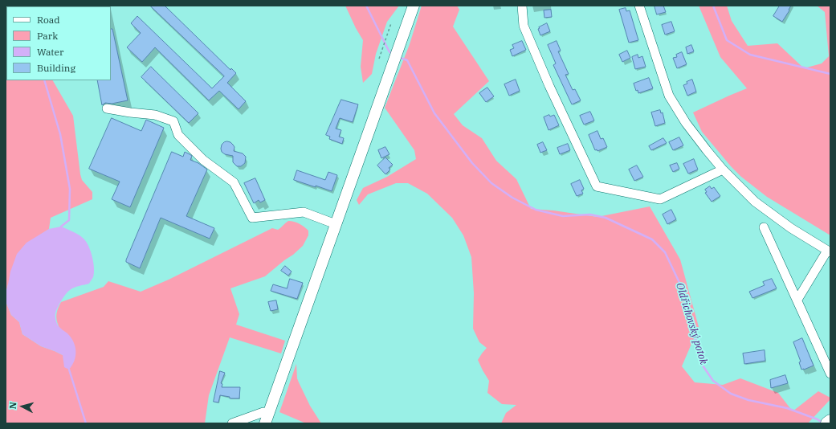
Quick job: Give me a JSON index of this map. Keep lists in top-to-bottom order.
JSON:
{
  "water": ["Oldřichovský potok"],
  "legend": [
    "Road",
    "Park",
    "Water",
    "Building"
  ],
  "north": "left"
}
